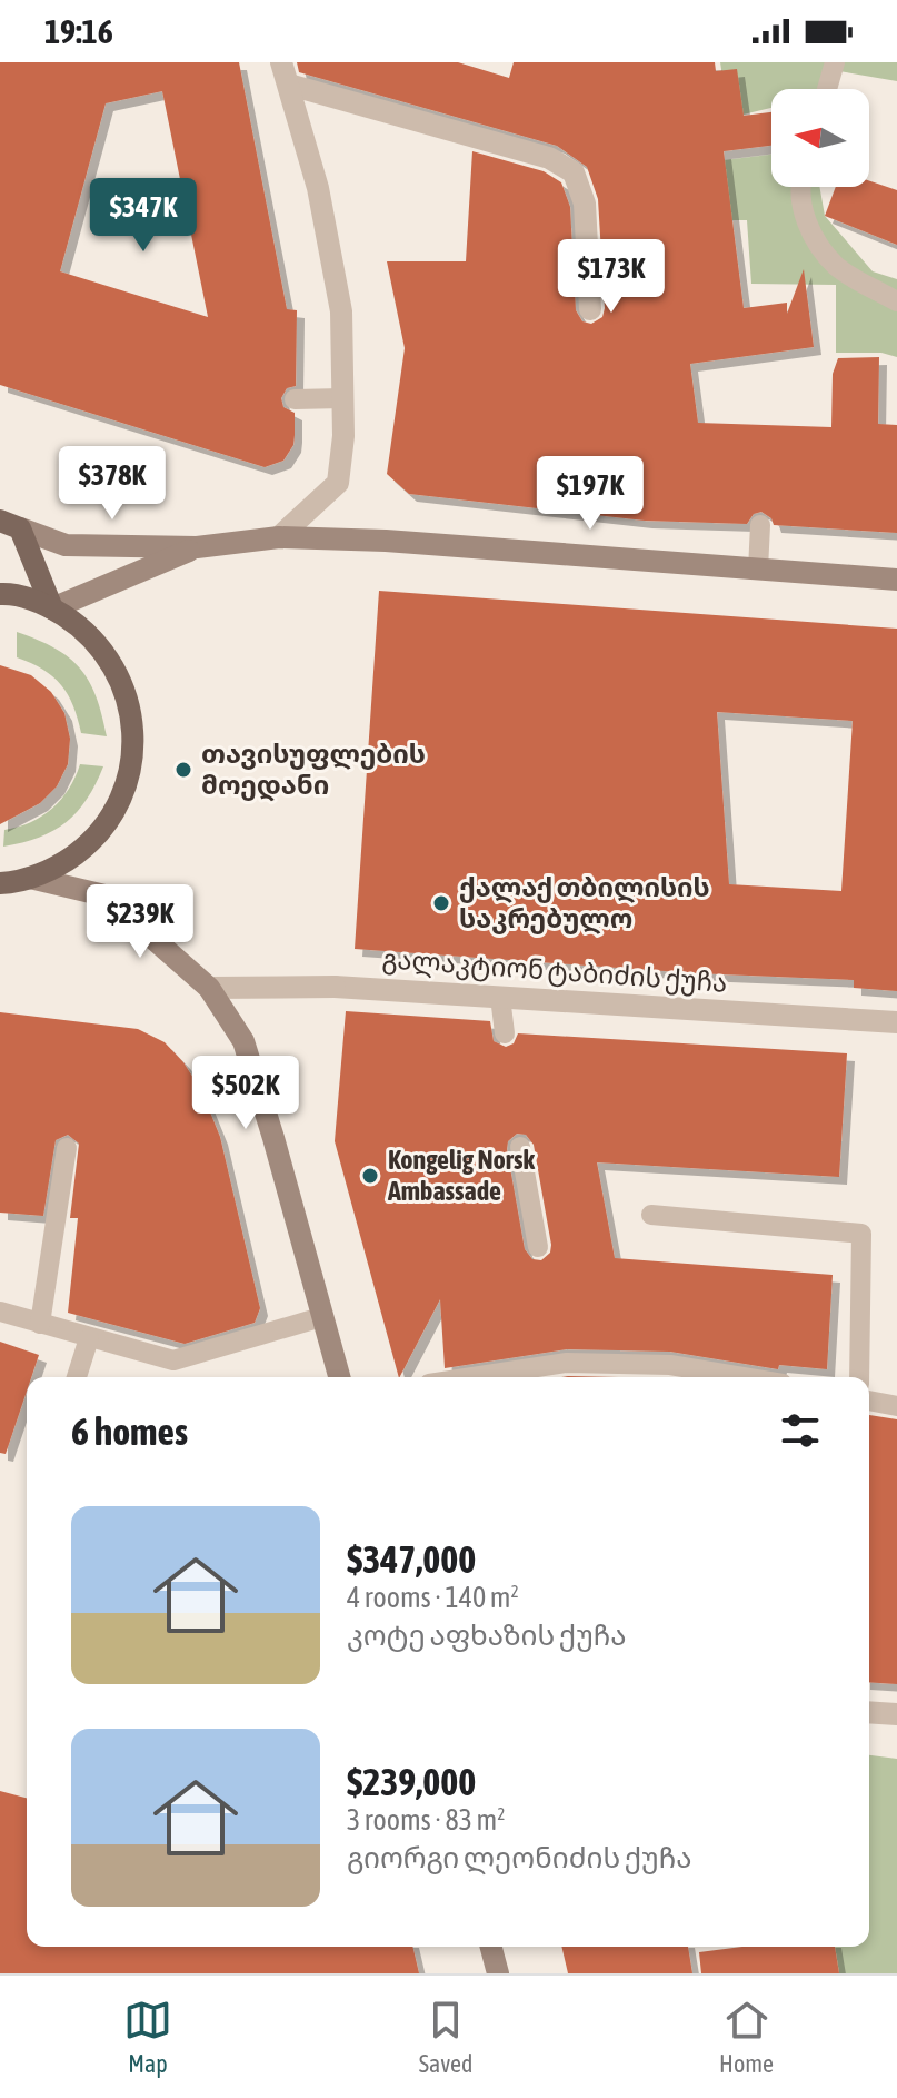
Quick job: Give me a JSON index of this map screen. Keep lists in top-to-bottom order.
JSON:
{
  "streets": {
    "street": ["გალაკტიონ ტაბიძის ქუჩა"]
  },
  "places": ["თავისუფლების მოედანი", "ქალაქ თბილისის საკრებულო", "Kongelig Norsk Ambassade"],
  "north": "left",
  "page": {
    "status": "19:16",
    "price": [
      "$347K",
      "$173K",
      "$378K",
      "$197K",
      "$239K",
      "$502K"
    ],
    "heading": "6 homes",
    "list": [
      {
        "name": "$347,000",
        "note": "4 rooms · 140 m² · კოტე აფხაზის ქუჩა"
      },
      {
        "name": "$239,000",
        "note": "3 rooms · 83 m² · გიორგი ლეონიძის ქუჩა"
      }
    ],
    "tabs": ["Map", "Saved", "Home"]
  }
}
